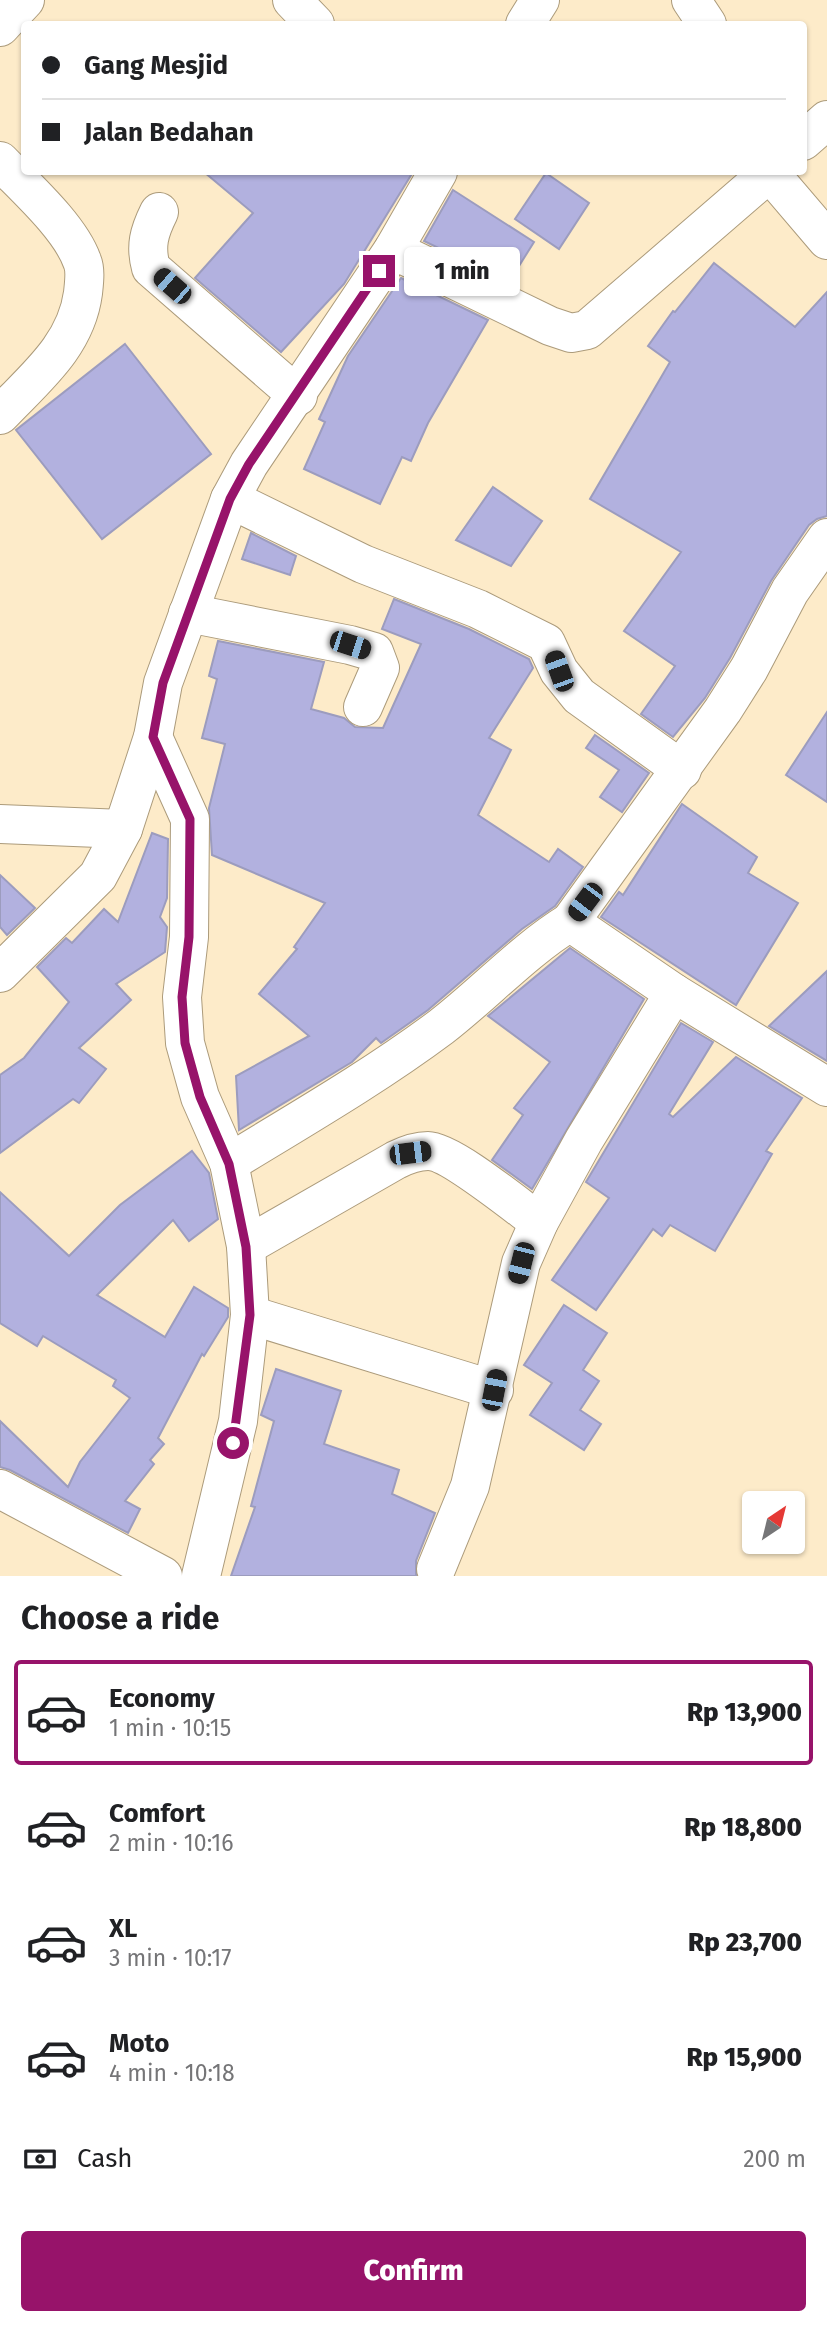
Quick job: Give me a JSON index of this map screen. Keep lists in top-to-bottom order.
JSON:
{
  "north": "top right",
  "page": {
    "banner": ["Gang Mesjid", "Jalan Bedahan"],
    "bubble": "1 min",
    "heading": "Choose a ride",
    "list": [
      {
        "name": "Economy",
        "note": "1 min · 10:15",
        "value": "Rp 13,900"
      },
      {
        "name": "Comfort",
        "note": "2 min · 10:16",
        "value": "Rp 18,800"
      },
      {
        "name": "XL",
        "note": "3 min · 10:17",
        "value": "Rp 23,700"
      },
      {
        "name": "Moto",
        "note": "4 min · 10:18",
        "value": "Rp 15,900"
      }
    ],
    "pay": ["Cash", "200 m"],
    "buttons": "Confirm"
  }
}
